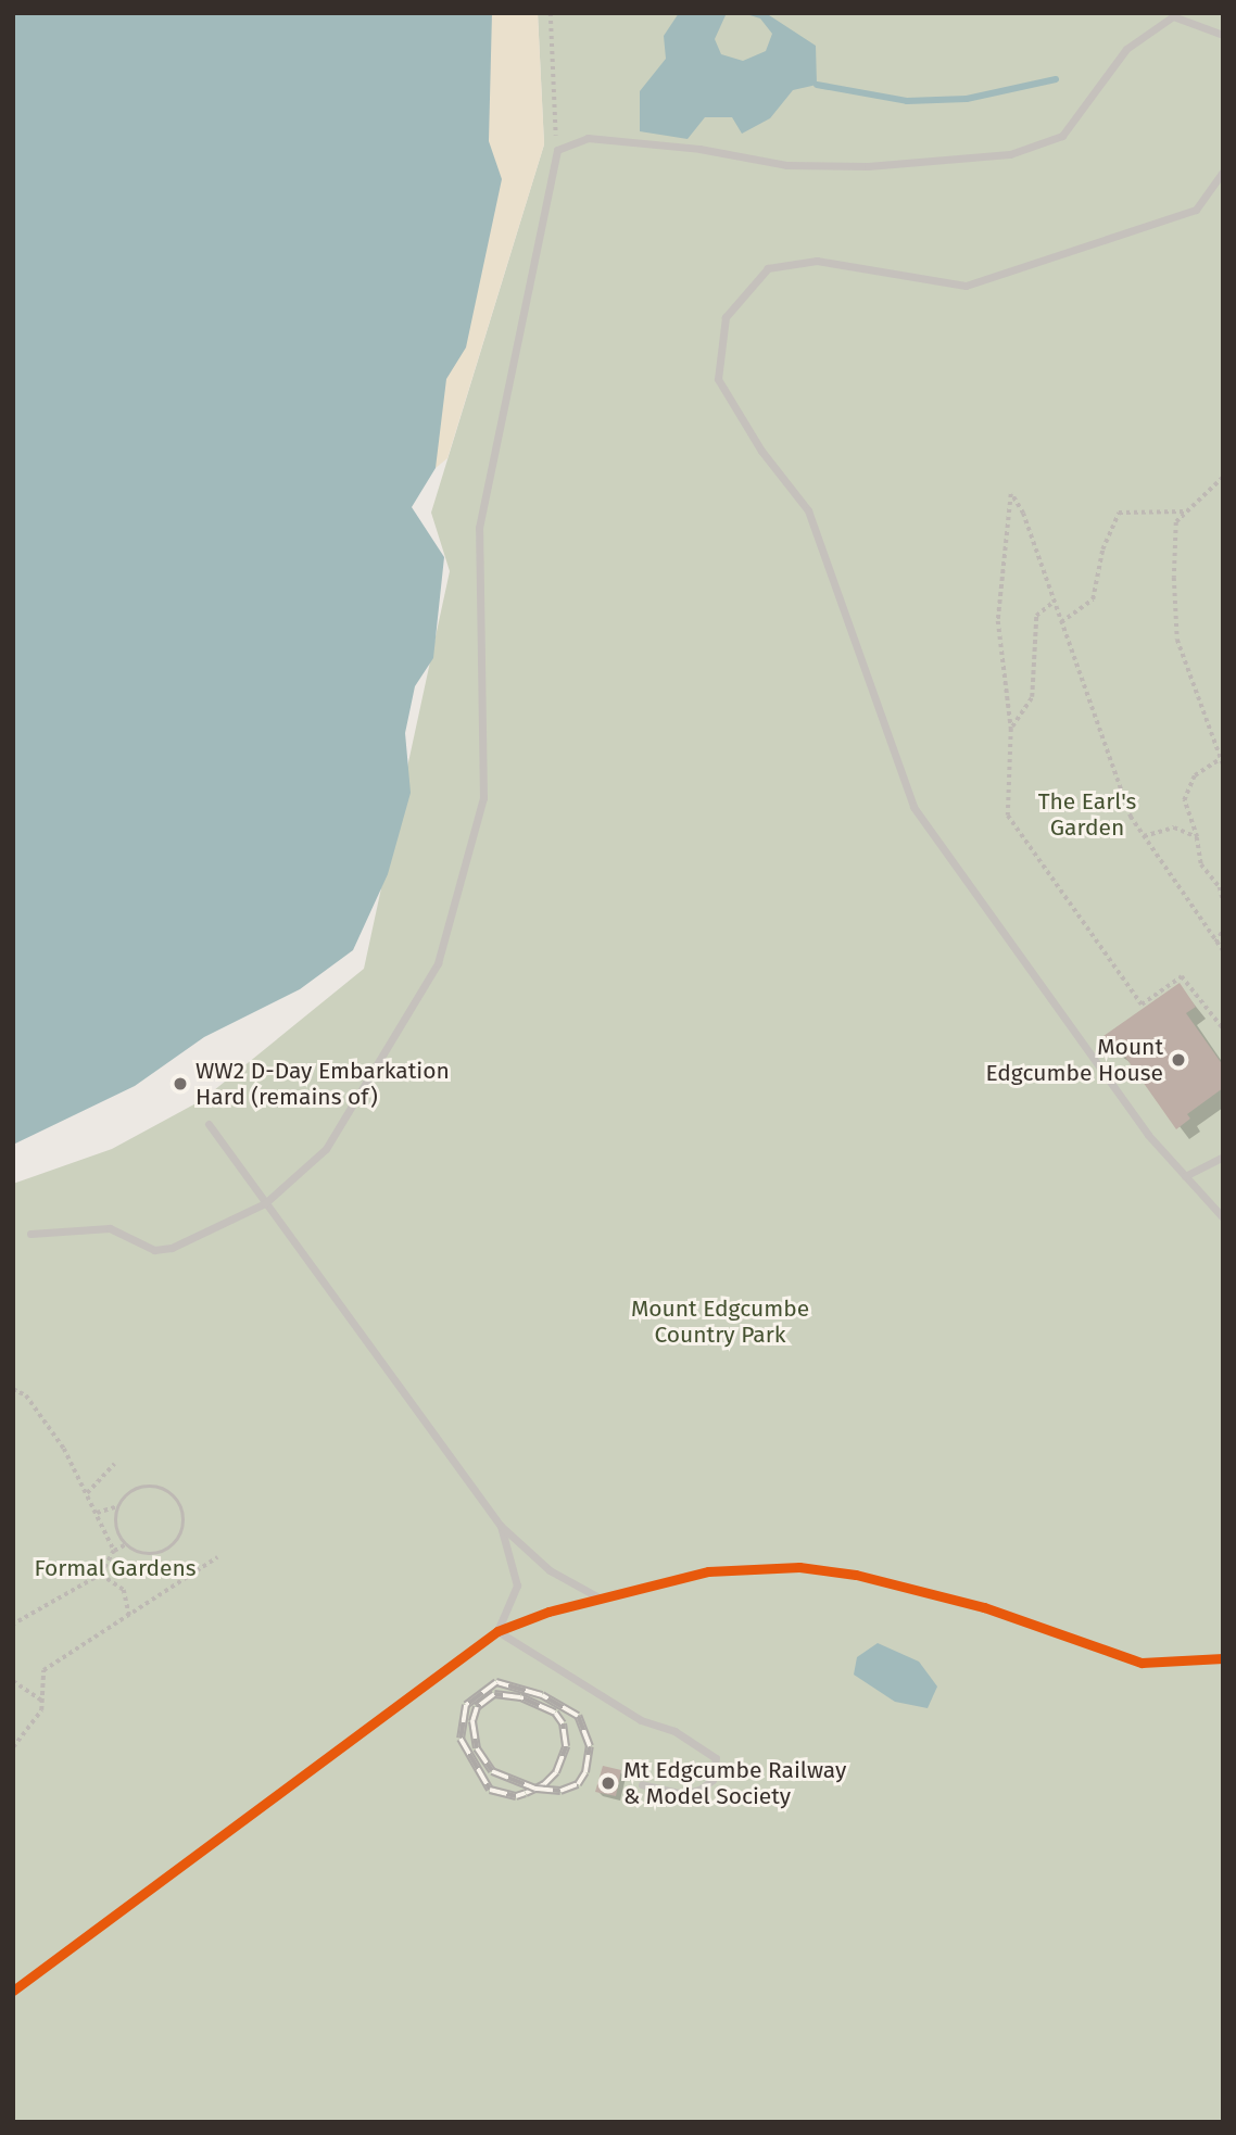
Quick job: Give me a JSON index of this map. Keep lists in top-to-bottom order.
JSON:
{
  "parks": ["The Earl's Garden", "Mount Edgcumbe Country Park", "Formal Gardens"],
  "places": ["Mount Edgcumbe House", "WW2 D-Day Embarkation Hard (remains of)", "Mt Edgcumbe Railway & Model Society"]
}
